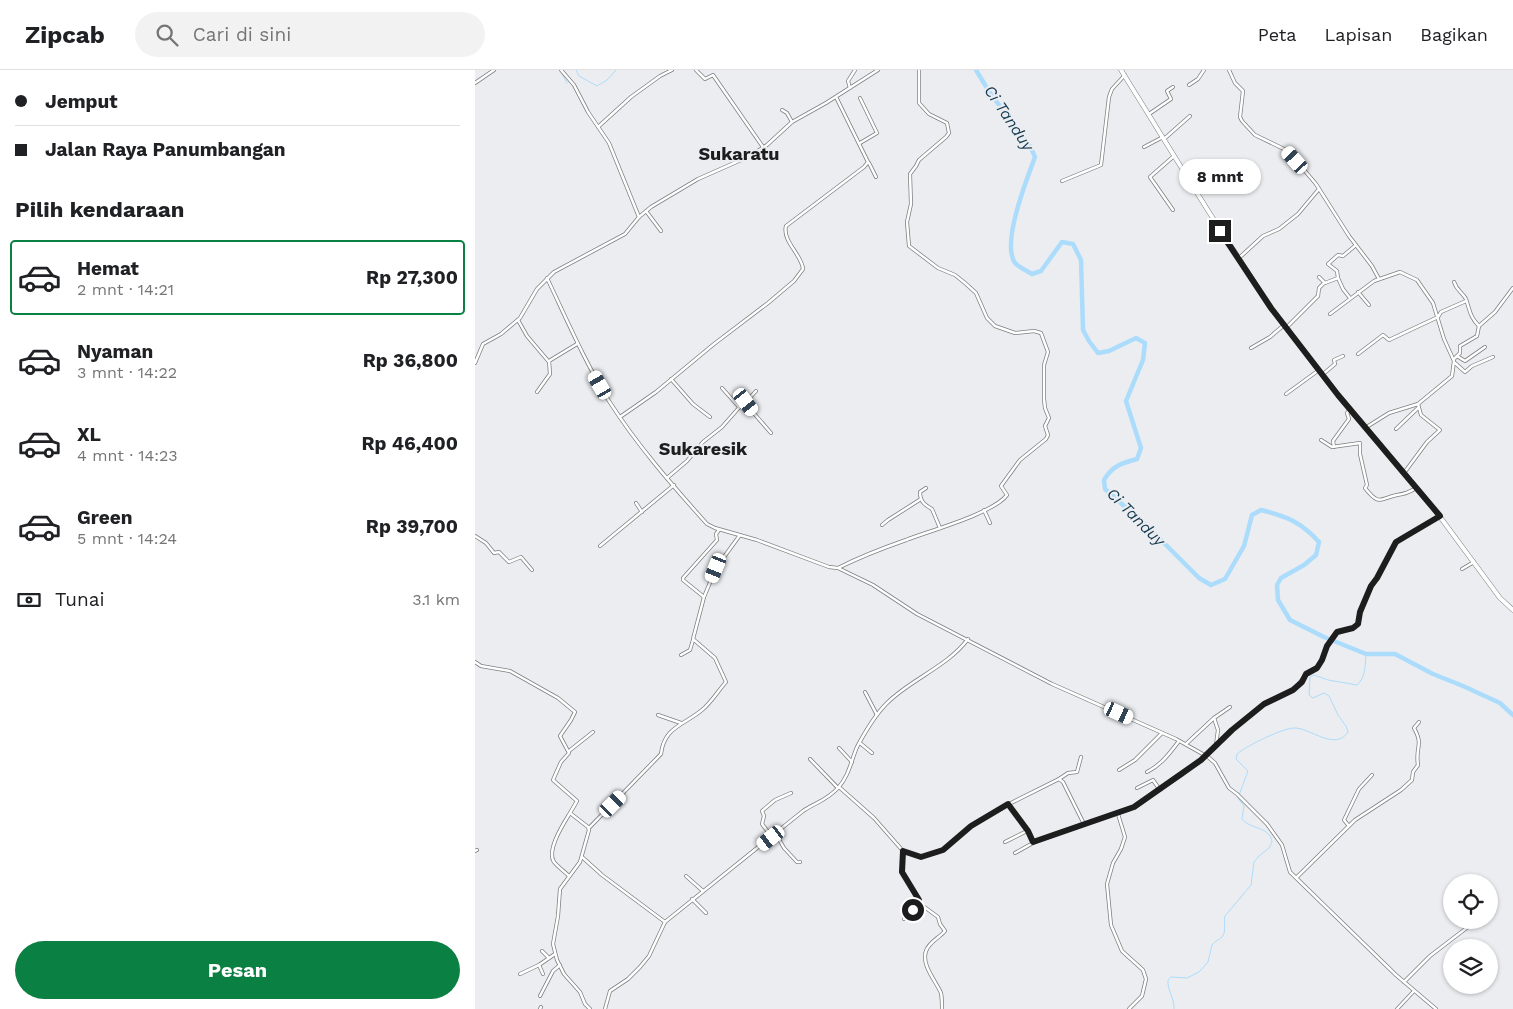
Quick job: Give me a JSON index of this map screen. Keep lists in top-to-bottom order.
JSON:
{
  "districts": ["Sukaratu", "Sukaresik"],
  "water": ["Ci Tanduy"],
  "page": {
    "header": "Zipcab",
    "search": "Cari di sini",
    "nav": ["Peta", "Lapisan", "Bagikan"],
    "banner": ["Jemput", "Jalan Raya Panumbangan"],
    "bubble": "8 mnt",
    "heading": "Pilih kendaraan",
    "list": [
      {
        "name": "Hemat",
        "note": "2 mnt · 14:21",
        "value": "Rp 27,300"
      },
      {
        "name": "Nyaman",
        "note": "3 mnt · 14:22",
        "value": "Rp 36,800"
      },
      {
        "name": "XL",
        "note": "4 mnt · 14:23",
        "value": "Rp 46,400"
      },
      {
        "name": "Green",
        "note": "5 mnt · 14:24",
        "value": "Rp 39,700"
      }
    ],
    "pay": ["Tunai", "3.1 km"],
    "buttons": "Pesan"
  }
}
